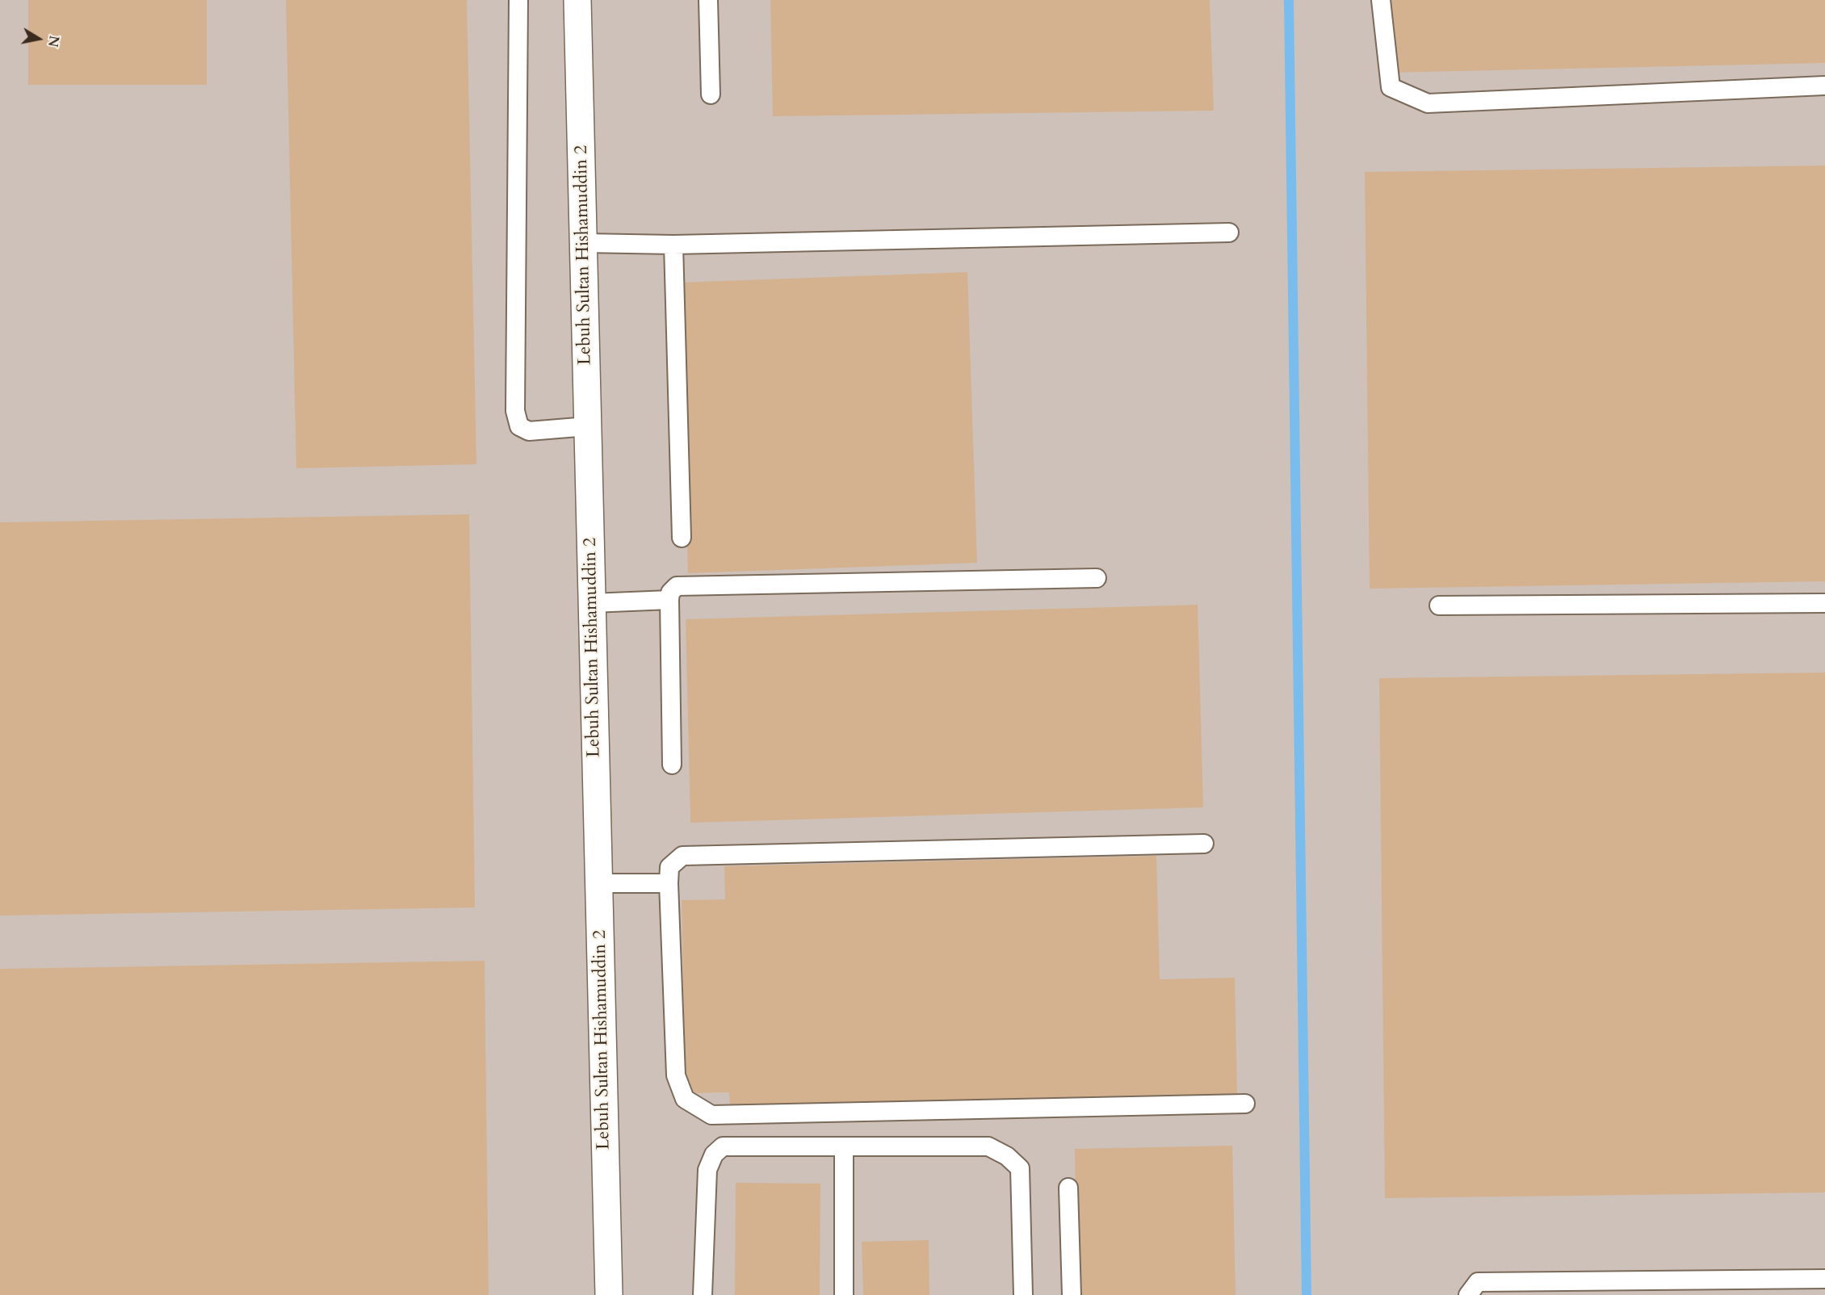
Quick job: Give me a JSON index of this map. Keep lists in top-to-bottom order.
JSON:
{
  "streets": {
    "street": ["Lebuh Sultan Hishamuddin 2"]
  },
  "north": "right"
}
